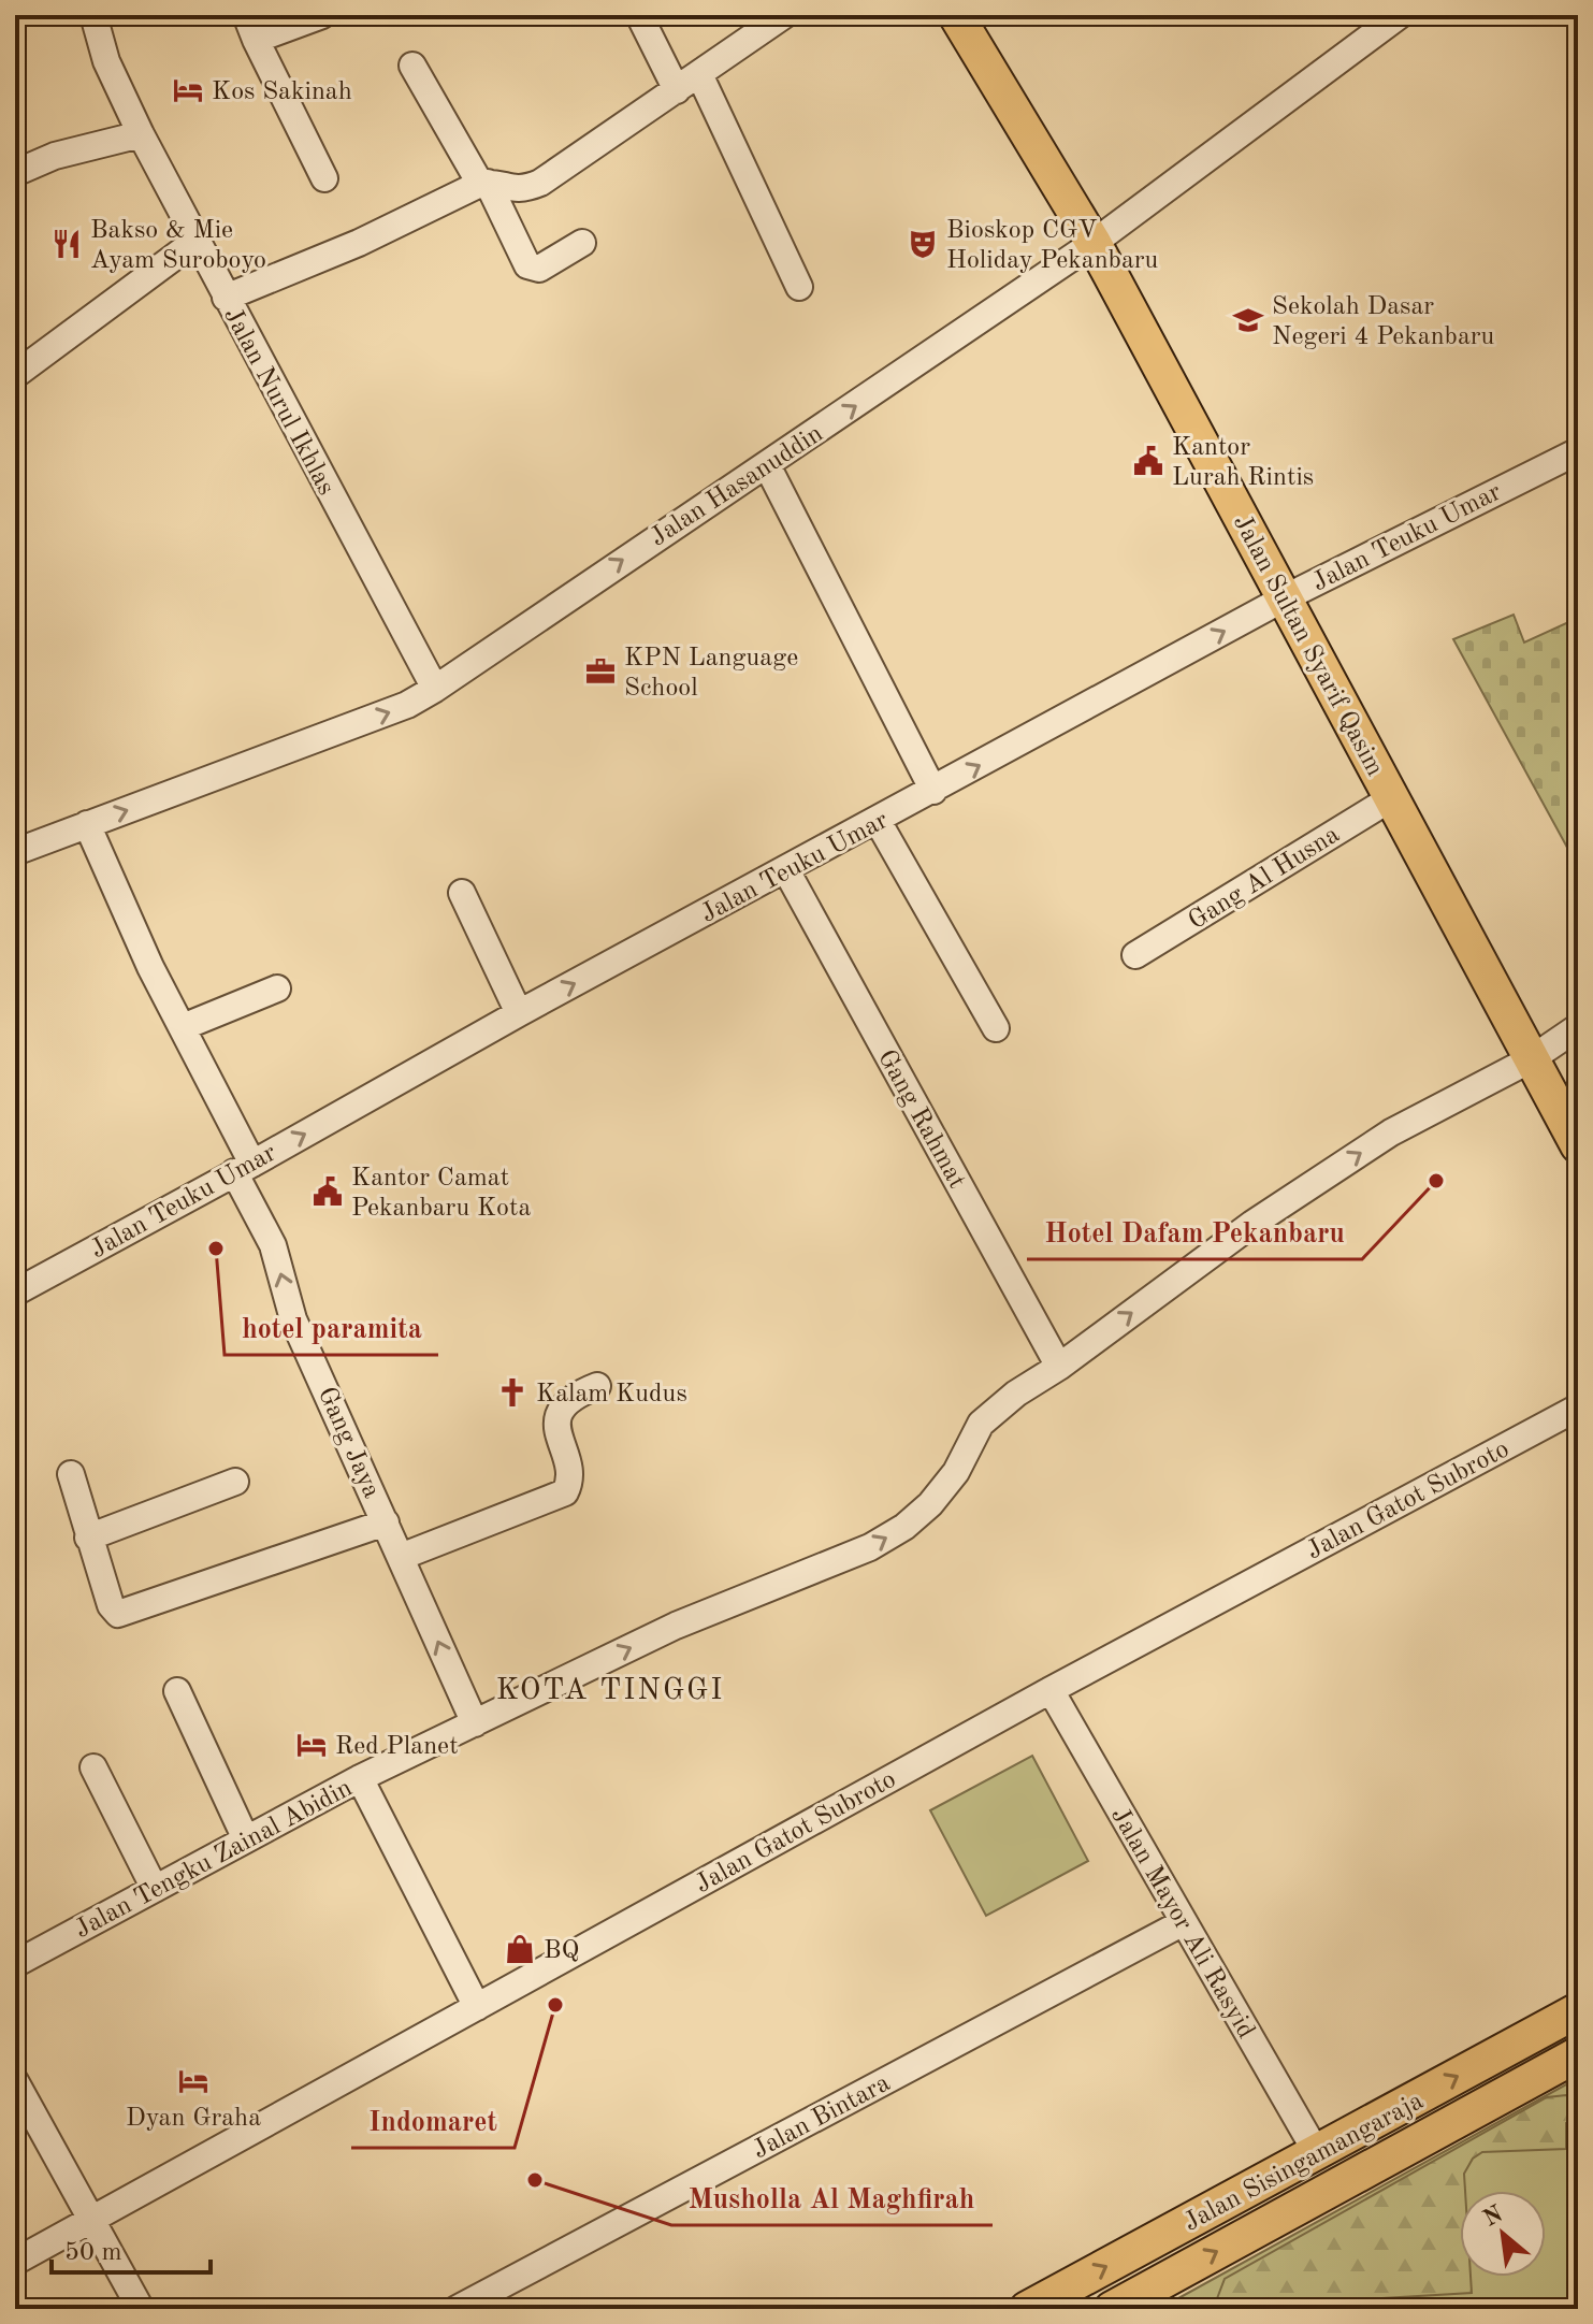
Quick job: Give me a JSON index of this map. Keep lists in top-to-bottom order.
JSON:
{
  "streets": {
    "main road": ["Jalan Sultan Syarif Qasim", "Jalan Sisingamangaraja"],
    "street": [
      "Jalan Nurul Ikhlas",
      "Jalan Hasanuddin",
      "Jalan Teuku Umar",
      "Gang Al Husna",
      "Gang Rahmat",
      "Gang Jaya",
      "Jalan Gatot Subroto",
      "Jalan Tengku Zainal Abidin",
      "Jalan Mayor Ali Rasyid",
      "Jalan Bintara"
    ]
  },
  "crossings": [
    ["Jalan Nurul Ikhlas", "Jalan Hasanuddin"],
    ["Jalan Hasanuddin", "Jalan Sultan Syarif Qasim"],
    ["Jalan Hasanuddin", "Gang Jaya"],
    ["Jalan Teuku Umar", "Jalan Sultan Syarif Qasim"],
    ["Jalan Teuku Umar", "Gang Rahmat"],
    ["Jalan Teuku Umar", "Gang Jaya"],
    ["Jalan Sultan Syarif Qasim", "Gang Al Husna"],
    ["Jalan Sultan Syarif Qasim", "Jalan Tengku Zainal Abidin"],
    ["Gang Rahmat", "Jalan Tengku Zainal Abidin"],
    ["Gang Jaya", "Jalan Tengku Zainal Abidin"],
    ["Jalan Gatot Subroto", "Jalan Mayor Ali Rasyid"],
    ["Jalan Mayor Ali Rasyid", "Jalan Bintara"],
    ["Jalan Mayor Ali Rasyid", "Jalan Sisingamangaraja"]
  ],
  "one_way": [
    "Jalan Hasanuddin",
    "Jalan Teuku Umar",
    "Gang Jaya",
    "Jalan Tengku Zainal Abidin",
    "Jalan Sisingamangaraja"
  ],
  "districts": ["KOTA TINGGI"],
  "places": {
    "hotel": ["Kos Sakinah", "Red Planet", "Dyan Graha"],
    "restaurant": ["Bakso & Mie Ayam Suroboyo"],
    "theatre": ["Bioskop CGV Holiday Pekanbaru"],
    "school or university": ["Sekolah Dasar Negeri 4 Pekanbaru"],
    "public building": ["Kantor Lurah Rintis", "Kantor Camat Pekanbaru Kota"],
    "office": ["KPN Language School"],
    "other": [
      "Hotel Dafam Pekanbaru",
      "hotel paramita",
      "Indomaret",
      "Musholla Al Maghfirah"
    ],
    "church": ["Kalam Kudus"],
    "shop": ["BQ"]
  },
  "scale_bar": "50 m",
  "north": "top left"
}
